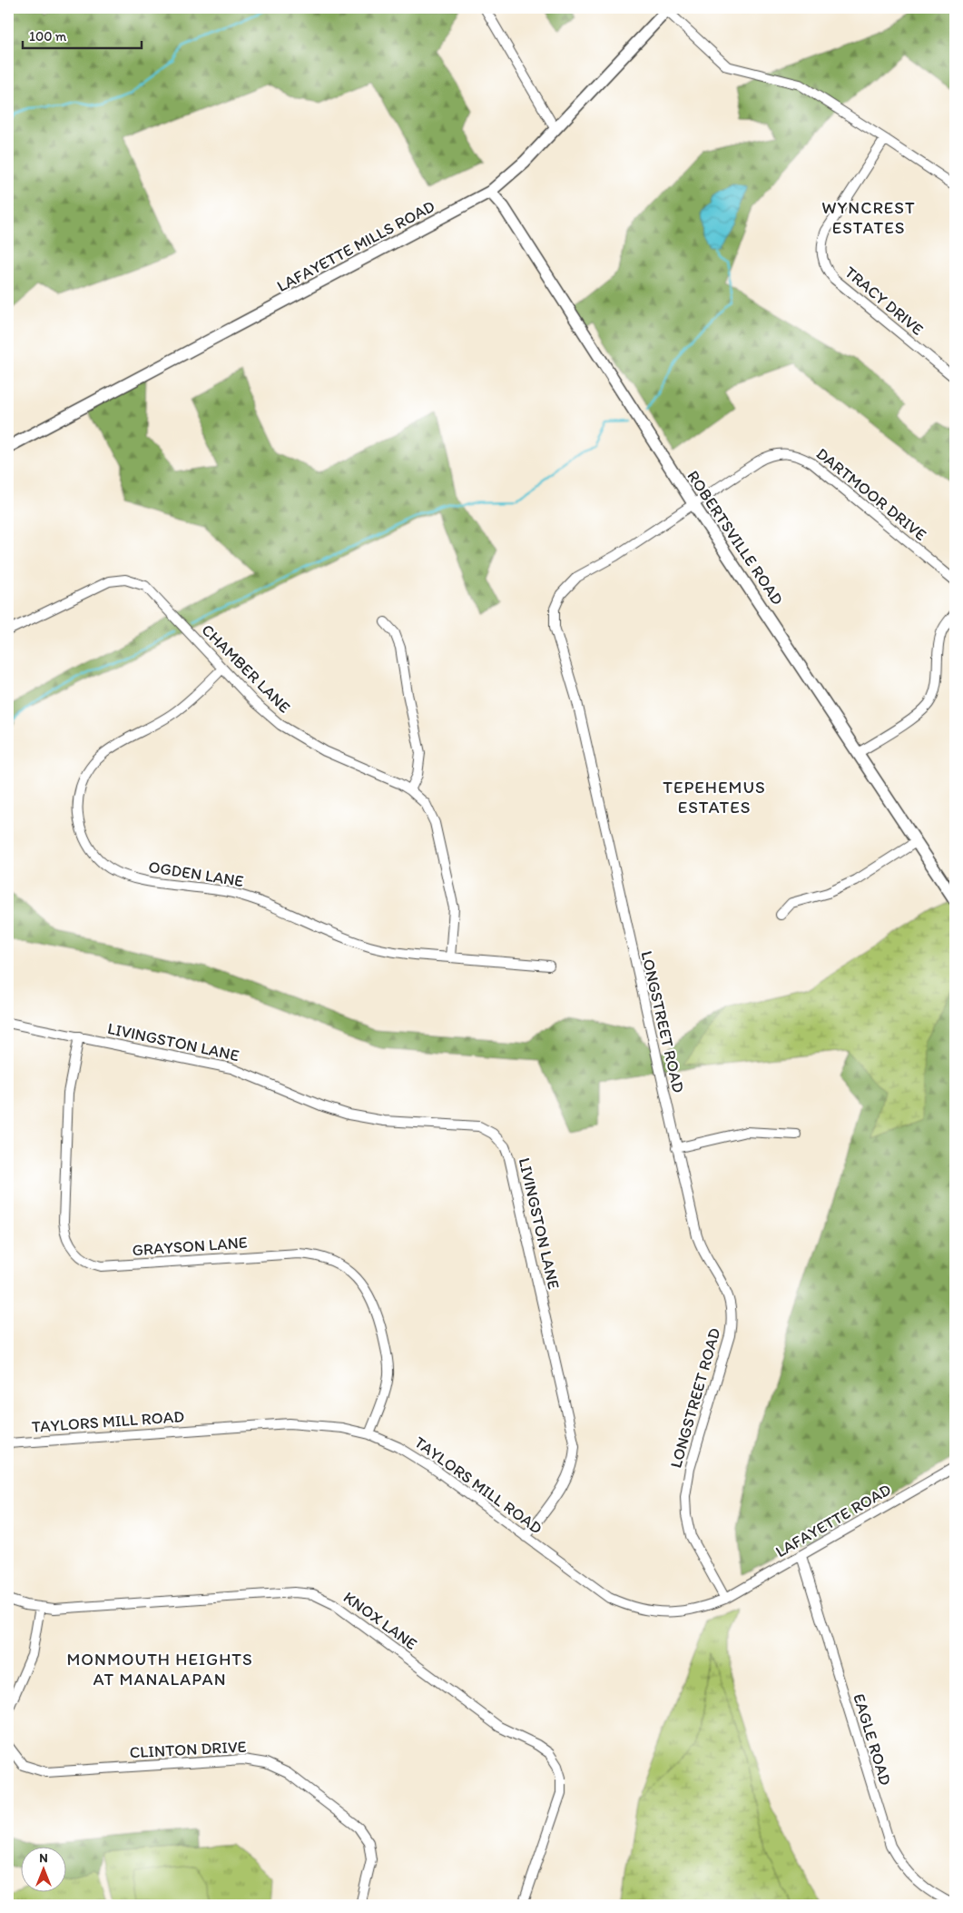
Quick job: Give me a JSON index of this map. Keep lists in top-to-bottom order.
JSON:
{
  "streets": {
    "street": [
      "LAFAYETTE MILLS ROAD",
      "TRACY DRIVE",
      "DARTMOOR DRIVE",
      "ROBERTSVILLE ROAD",
      "CHAMBER LANE",
      "OGDEN LANE",
      "LONGSTREET ROAD",
      "LIVINGSTON LANE",
      "GRAYSON LANE",
      "TAYLORS MILL ROAD",
      "LAFAYETTE ROAD",
      "KNOX LANE",
      "EAGLE ROAD",
      "CLINTON DRIVE"
    ]
  },
  "crossings": [
    ["LAFAYETTE MILLS ROAD", "ROBERTSVILLE ROAD"],
    ["DARTMOOR DRIVE", "ROBERTSVILLE ROAD"],
    ["DARTMOOR DRIVE", "LONGSTREET ROAD"],
    ["ROBERTSVILLE ROAD", "LONGSTREET ROAD"],
    ["CHAMBER LANE", "OGDEN LANE"],
    ["LONGSTREET ROAD", "TAYLORS MILL ROAD"],
    ["LONGSTREET ROAD", "LAFAYETTE ROAD"],
    ["LIVINGSTON LANE", "GRAYSON LANE"],
    ["LIVINGSTON LANE", "TAYLORS MILL ROAD"],
    ["GRAYSON LANE", "TAYLORS MILL ROAD"],
    ["TAYLORS MILL ROAD", "LAFAYETTE ROAD"],
    ["LAFAYETTE ROAD", "EAGLE ROAD"]
  ],
  "districts": ["WYNCREST ESTATES", "TEPEHEMUS ESTATES", "MONMOUTH HEIGHTS AT MANALAPAN"],
  "scale_bar": "100 m",
  "north": "top"
}
